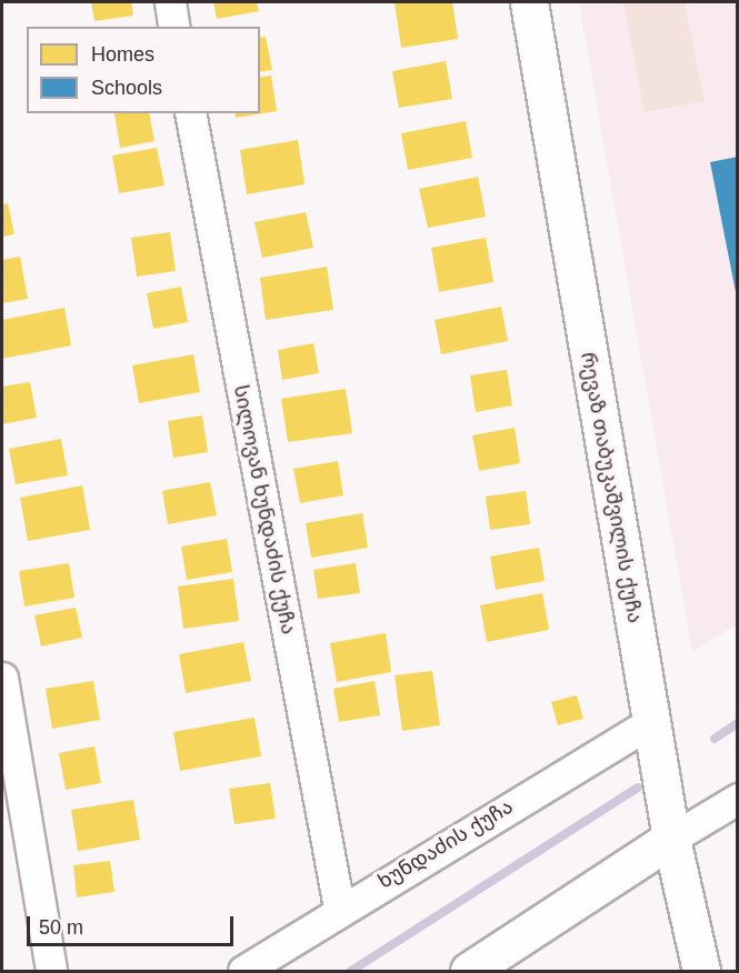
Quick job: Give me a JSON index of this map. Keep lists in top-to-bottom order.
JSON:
{
  "streets": {
    "main road": ["რევაზ თაბუკაშვილის ქუჩა"],
    "street": ["სილოვან ხუნდაძის ქუჩა", "ხუნდაძის ქუჩა"]
  },
  "crossings": [
    ["რევაზ თაბუკაშვილის ქუჩა", "ხუნდაძის ქუჩა"],
    ["სილოვან ხუნდაძის ქუჩა", "ხუნდაძის ქუჩა"]
  ],
  "legend": ["Homes", "Schools"],
  "scale_bar": "50 m"
}
